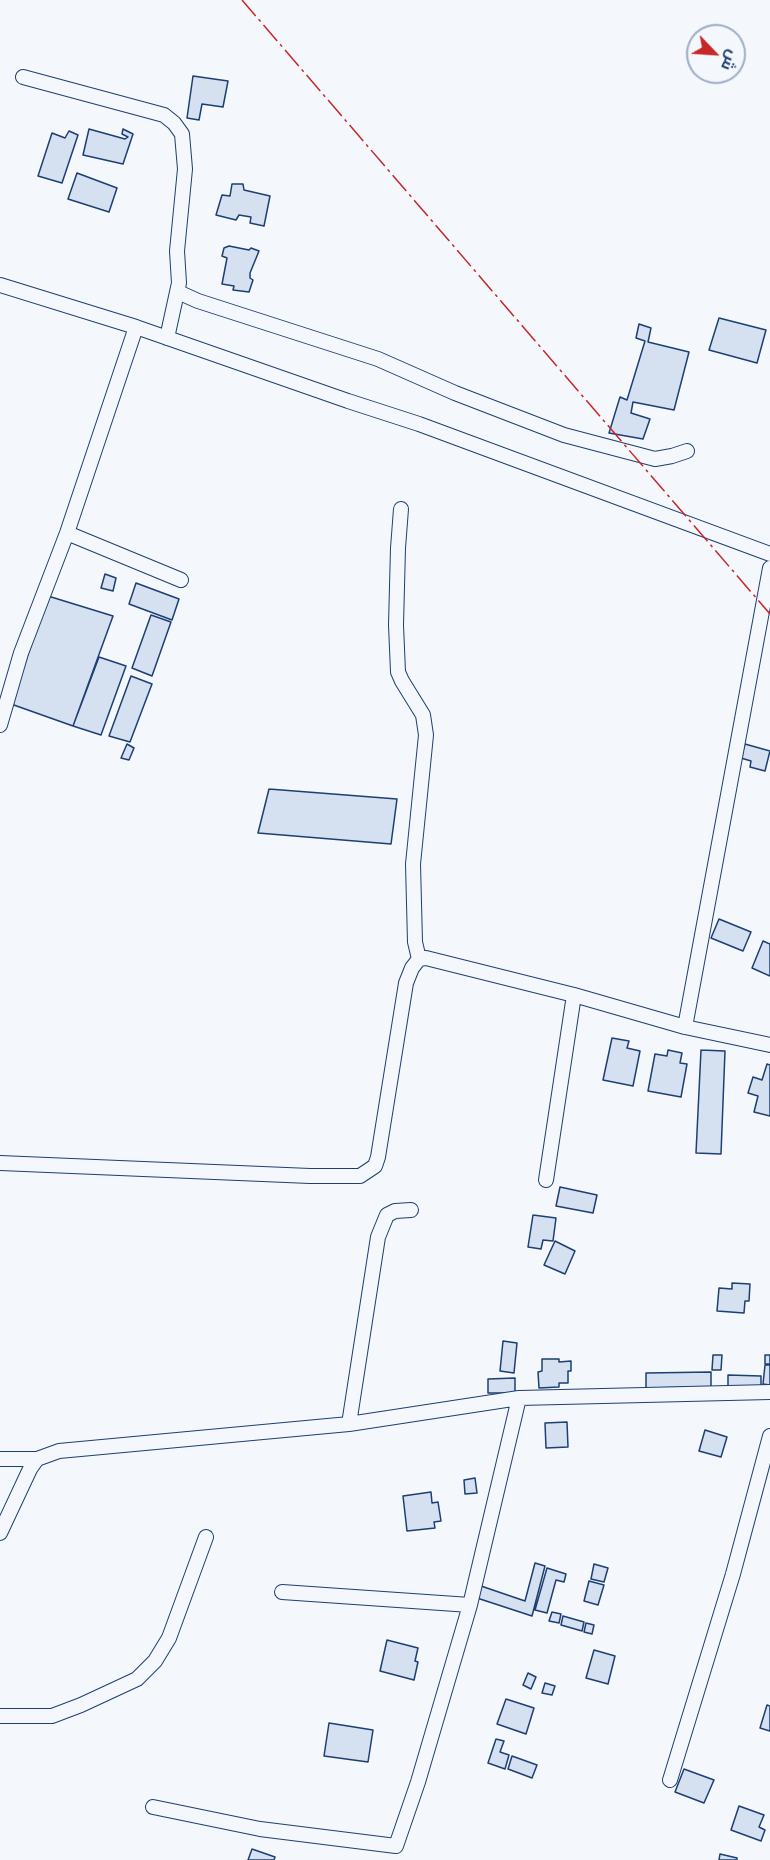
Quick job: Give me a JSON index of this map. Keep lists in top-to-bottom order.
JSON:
{
  "north": "bottom right"
}
